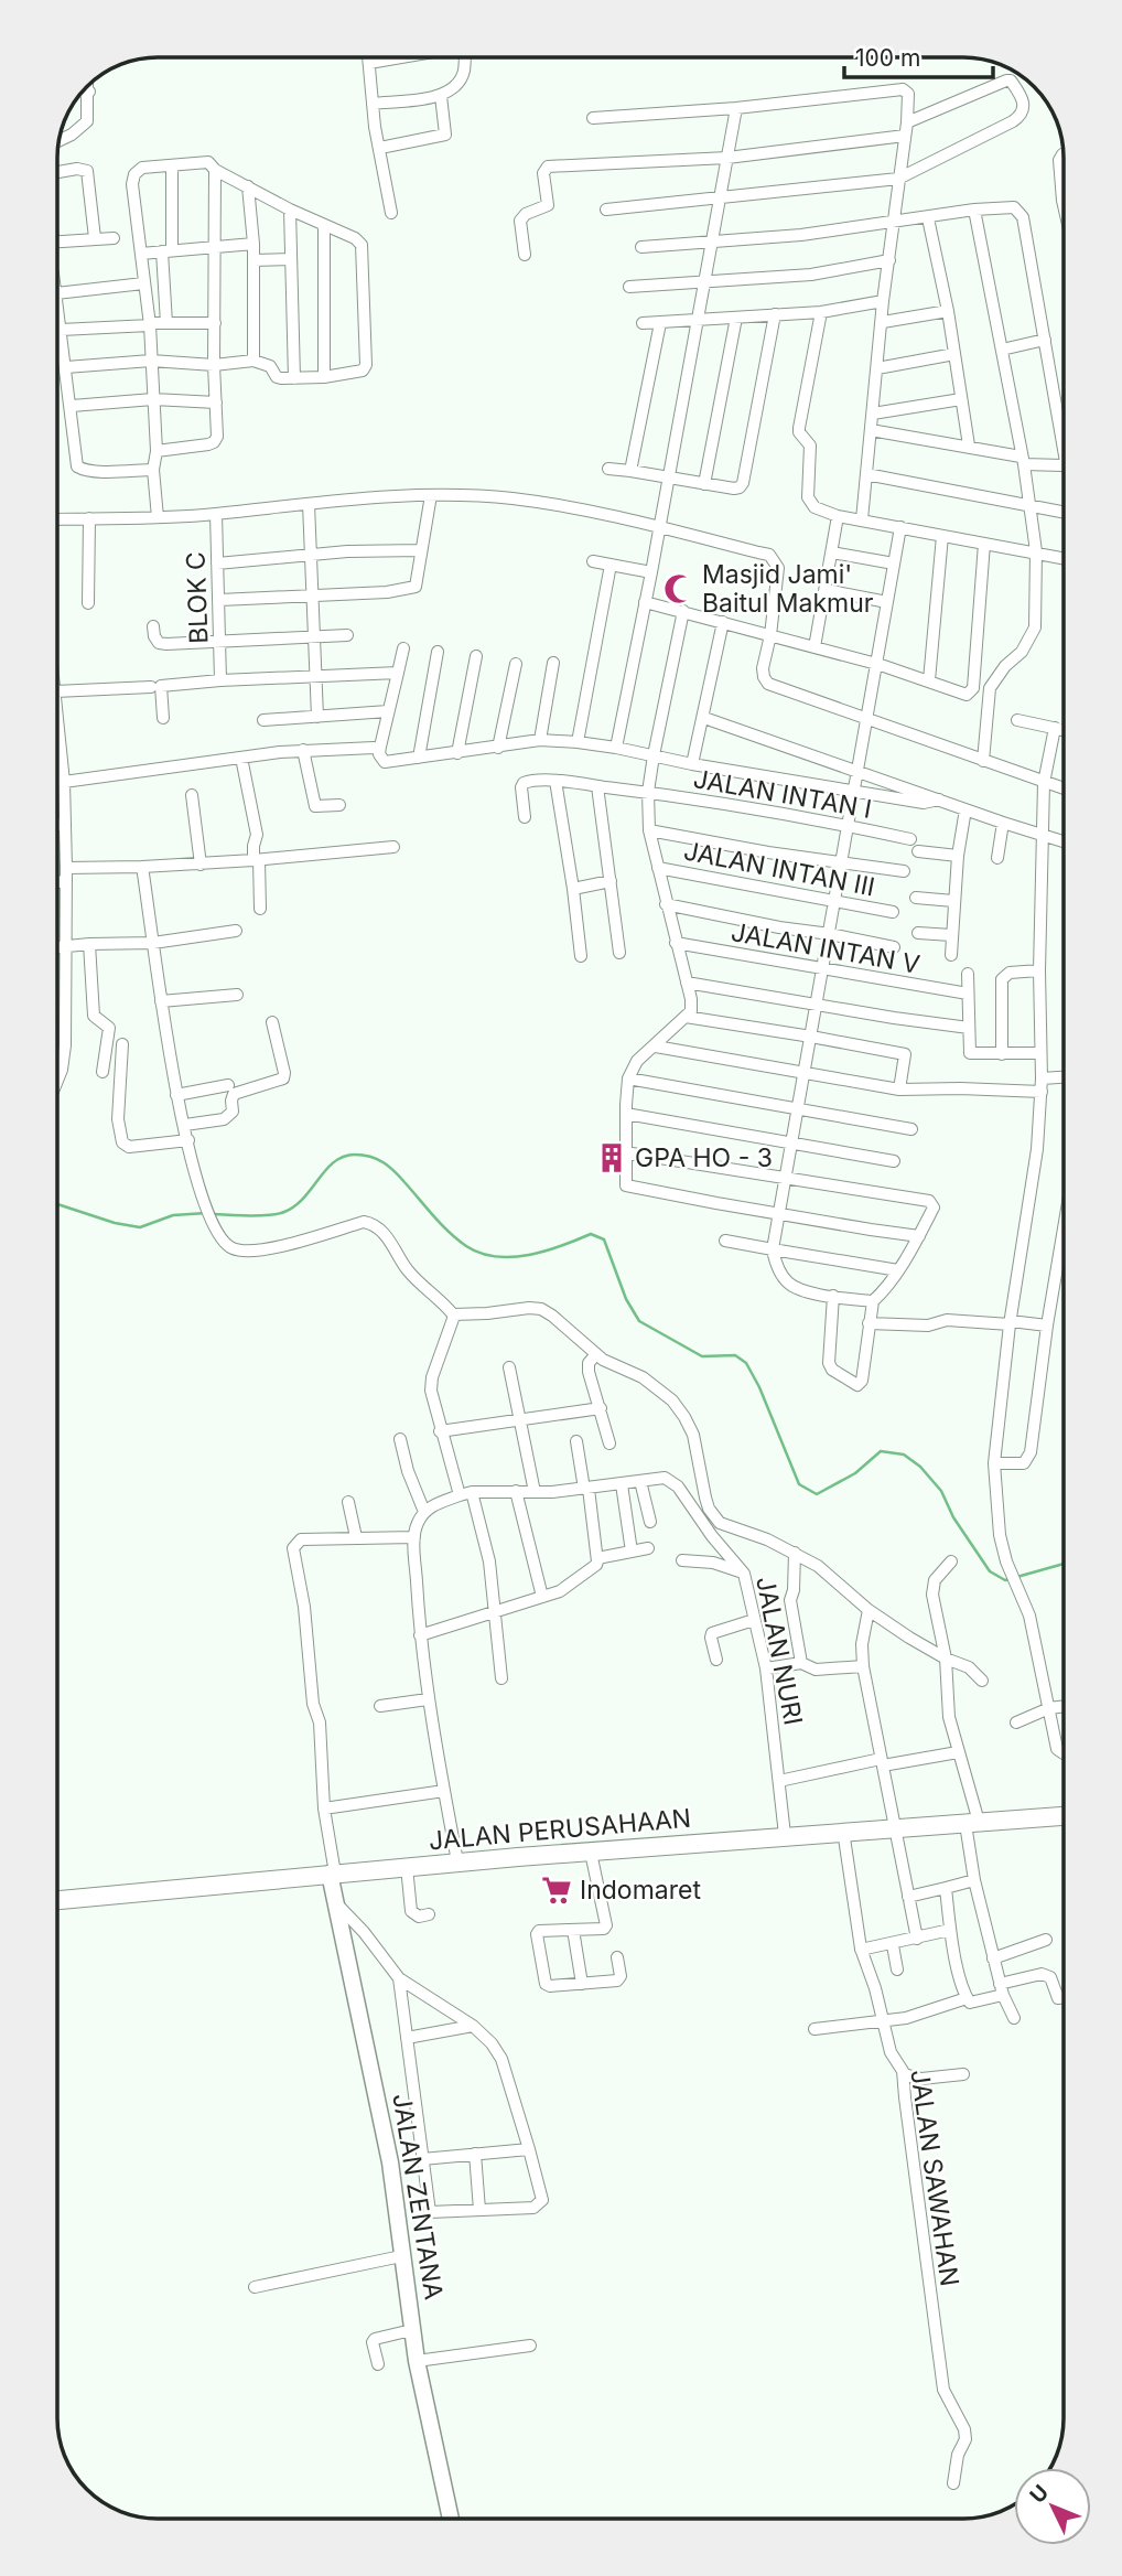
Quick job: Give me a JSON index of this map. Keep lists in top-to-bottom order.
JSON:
{
  "streets": {
    "main road": ["JALAN PERUSAHAAN"],
    "street": [
      "BLOK C",
      "JALAN INTAN I",
      "JALAN INTAN III",
      "JALAN INTAN V",
      "JALAN NURI",
      "JALAN SAWAHAN",
      "JALAN ZENTANA"
    ]
  },
  "crossings": [
    ["JALAN NURI", "JALAN PERUSAHAAN"],
    ["JALAN PERUSAHAAN", "JALAN SAWAHAN"],
    ["JALAN PERUSAHAAN", "JALAN ZENTANA"]
  ],
  "places": {
    "mosque": ["Masjid Jami' Baitul Makmur"],
    "building": ["GPA HO - 3"],
    "supermarket": ["Indomaret"]
  },
  "scale_bar": "100 m",
  "north": "top left"
}
